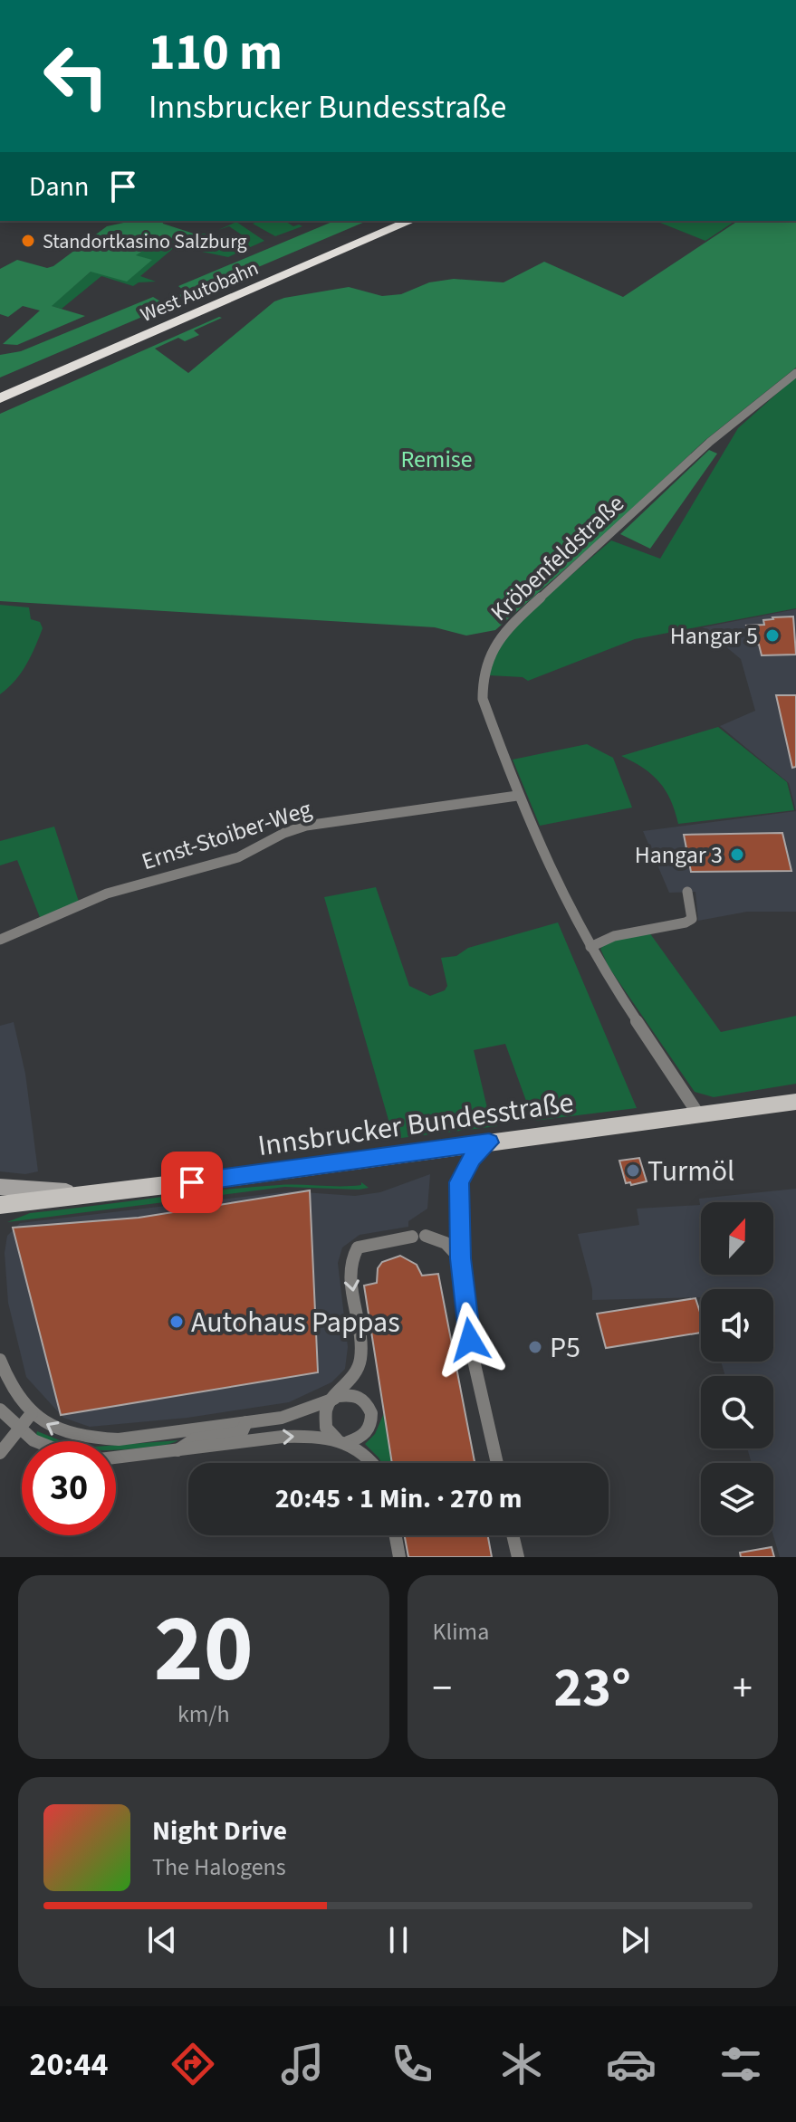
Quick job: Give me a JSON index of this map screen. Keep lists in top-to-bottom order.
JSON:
{
  "streets": {
    "highway": ["West Autobahn"],
    "main road": ["Innsbrucker Bundesstraße"],
    "street": ["Kröbenfeldstraße", "Ernst-Stoiber-Weg"]
  },
  "crossings": [
    ["Kröbenfeldstraße", "Ernst-Stoiber-Weg"],
    ["Kröbenfeldstraße", "Innsbrucker Bundesstraße"]
  ],
  "parks": ["Remise"],
  "places": [
    "Standortkasino Salzburg",
    "Hangar 5",
    "Hangar 3",
    "Turmöl",
    "Autohaus Pappas",
    "P5"
  ],
  "north": "top",
  "page": {
    "turn": ["110 m", "Innsbrucker Bundesstraße"],
    "then": "Dann",
    "limit": "30",
    "trip": "20:45 · 1 Min. · 270 m",
    "tile": [
      ["20", "km/h"],
      "Klima"
    ],
    "heat": ["−", "23°", "+"],
    "song": ["Night Drive", "The Halogens"],
    "tabs": "20:44"
  }
}
